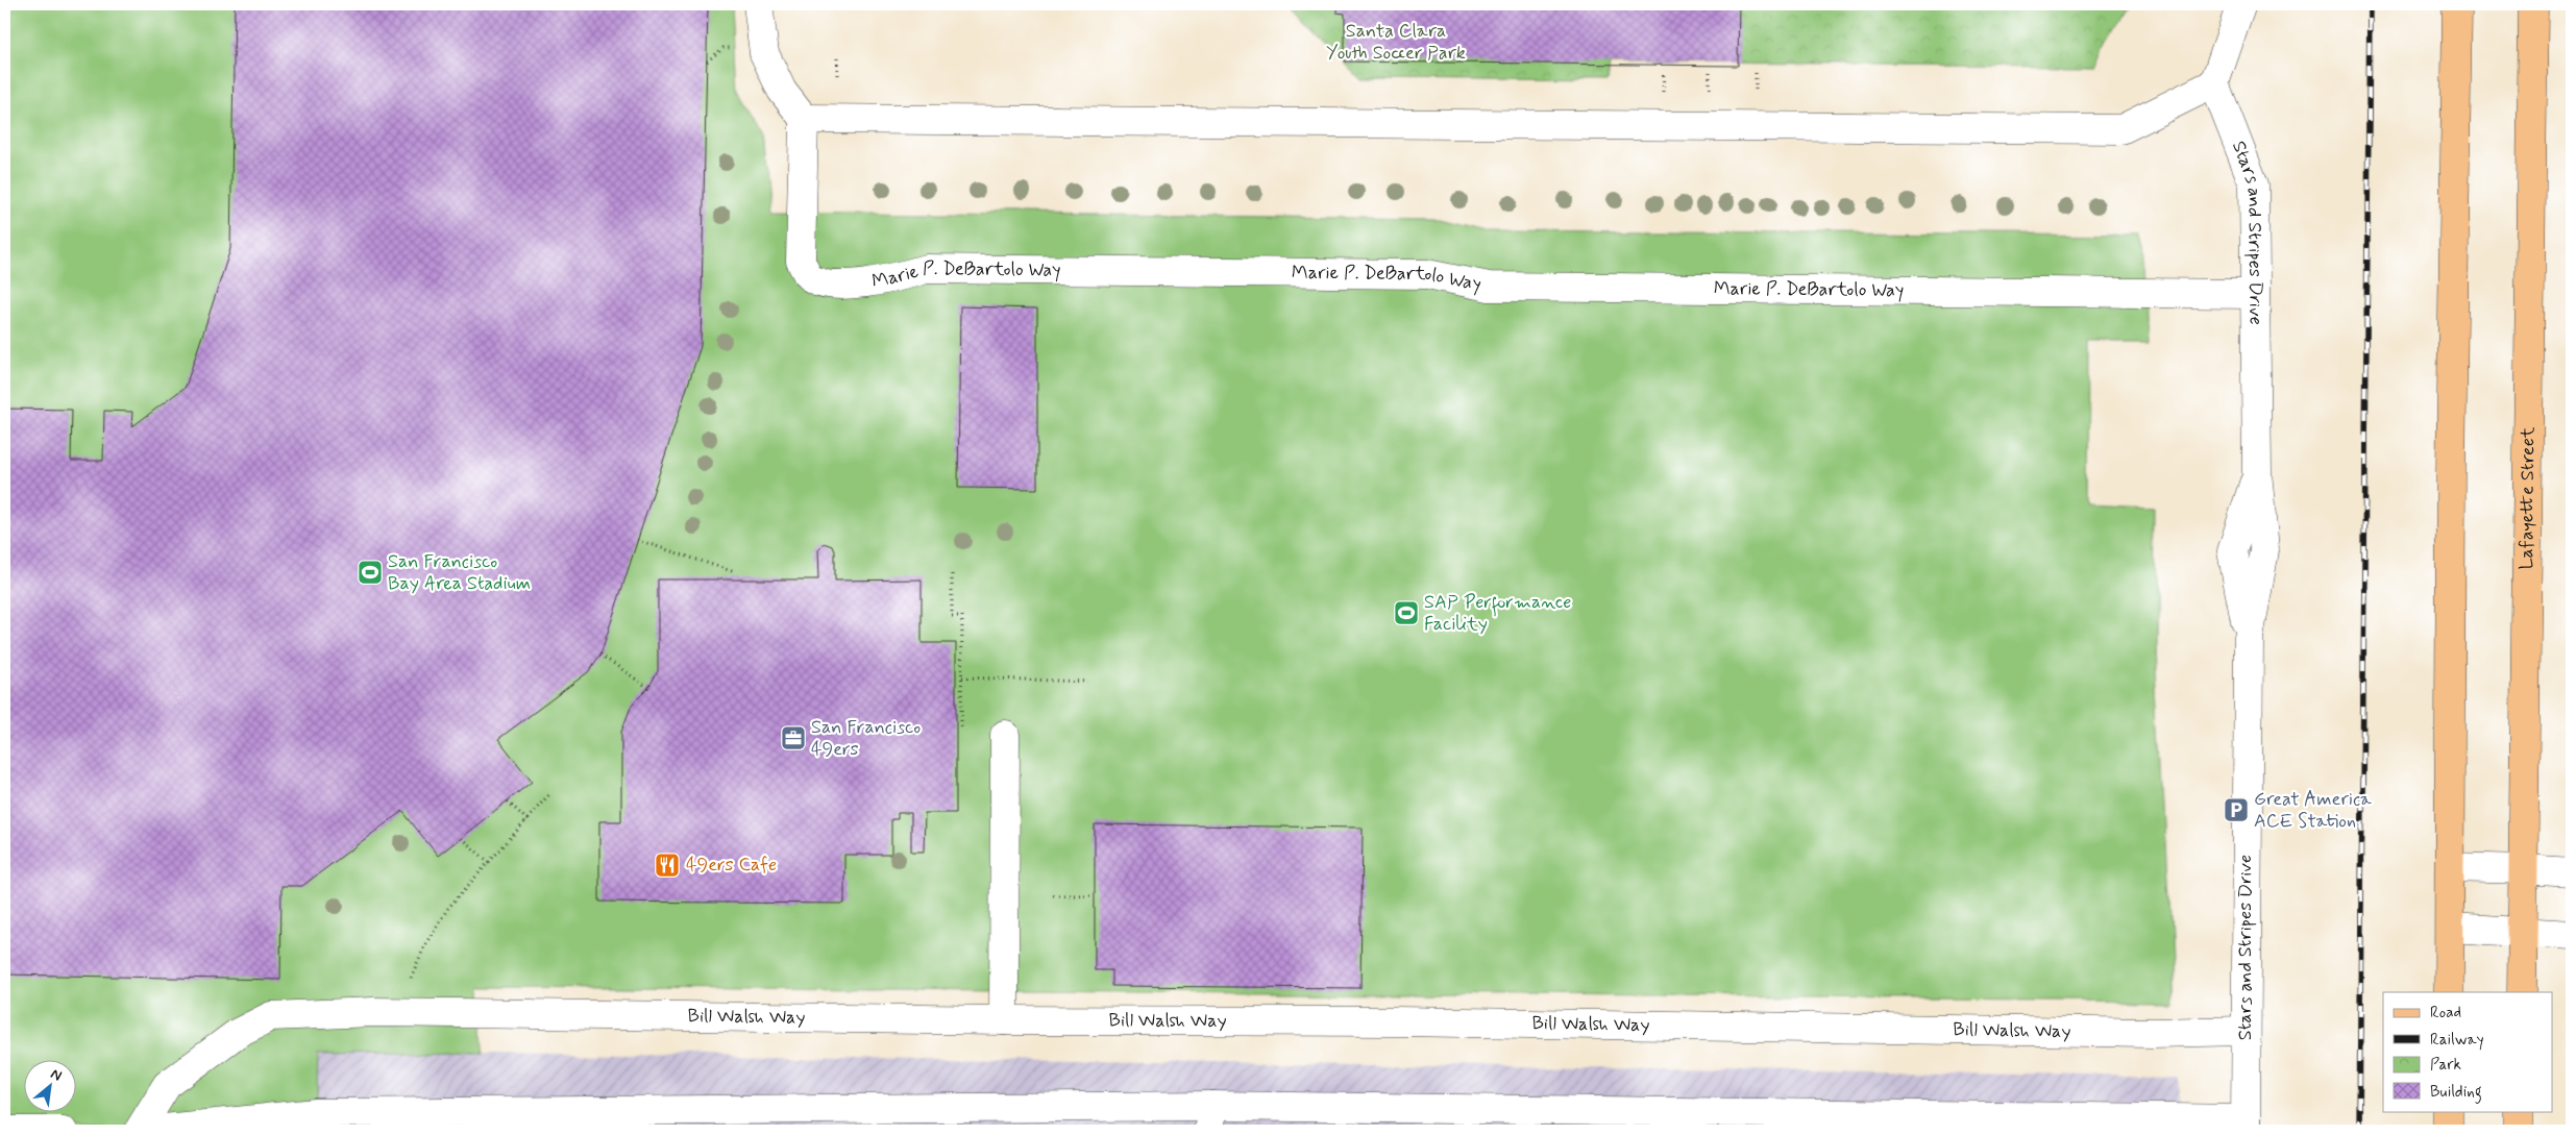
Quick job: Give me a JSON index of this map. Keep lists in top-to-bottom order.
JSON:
{
  "streets": {
    "main road": ["Lafayette Street"],
    "street": ["Stars and Stripes Drive", "Marie P. DeBartolo Way", "Bill Walsh Way"]
  },
  "crossings": [
    ["Stars and Stripes Drive", "Marie P. DeBartolo Way"],
    ["Stars and Stripes Drive", "Bill Walsh Way"]
  ],
  "parks": ["Santa Clara Youth Soccer Park"],
  "places": {
    "sports": ["San Francisco Bay Area Stadium", "SAP Performance Facility"],
    "office": ["San Francisco 49ers"],
    "parking": ["Great America ACE Station"],
    "restaurant": ["49ers Cafe"]
  },
  "legend": [
    "Road",
    "Railway",
    "Park",
    "Building"
  ],
  "north": "top right"
}
